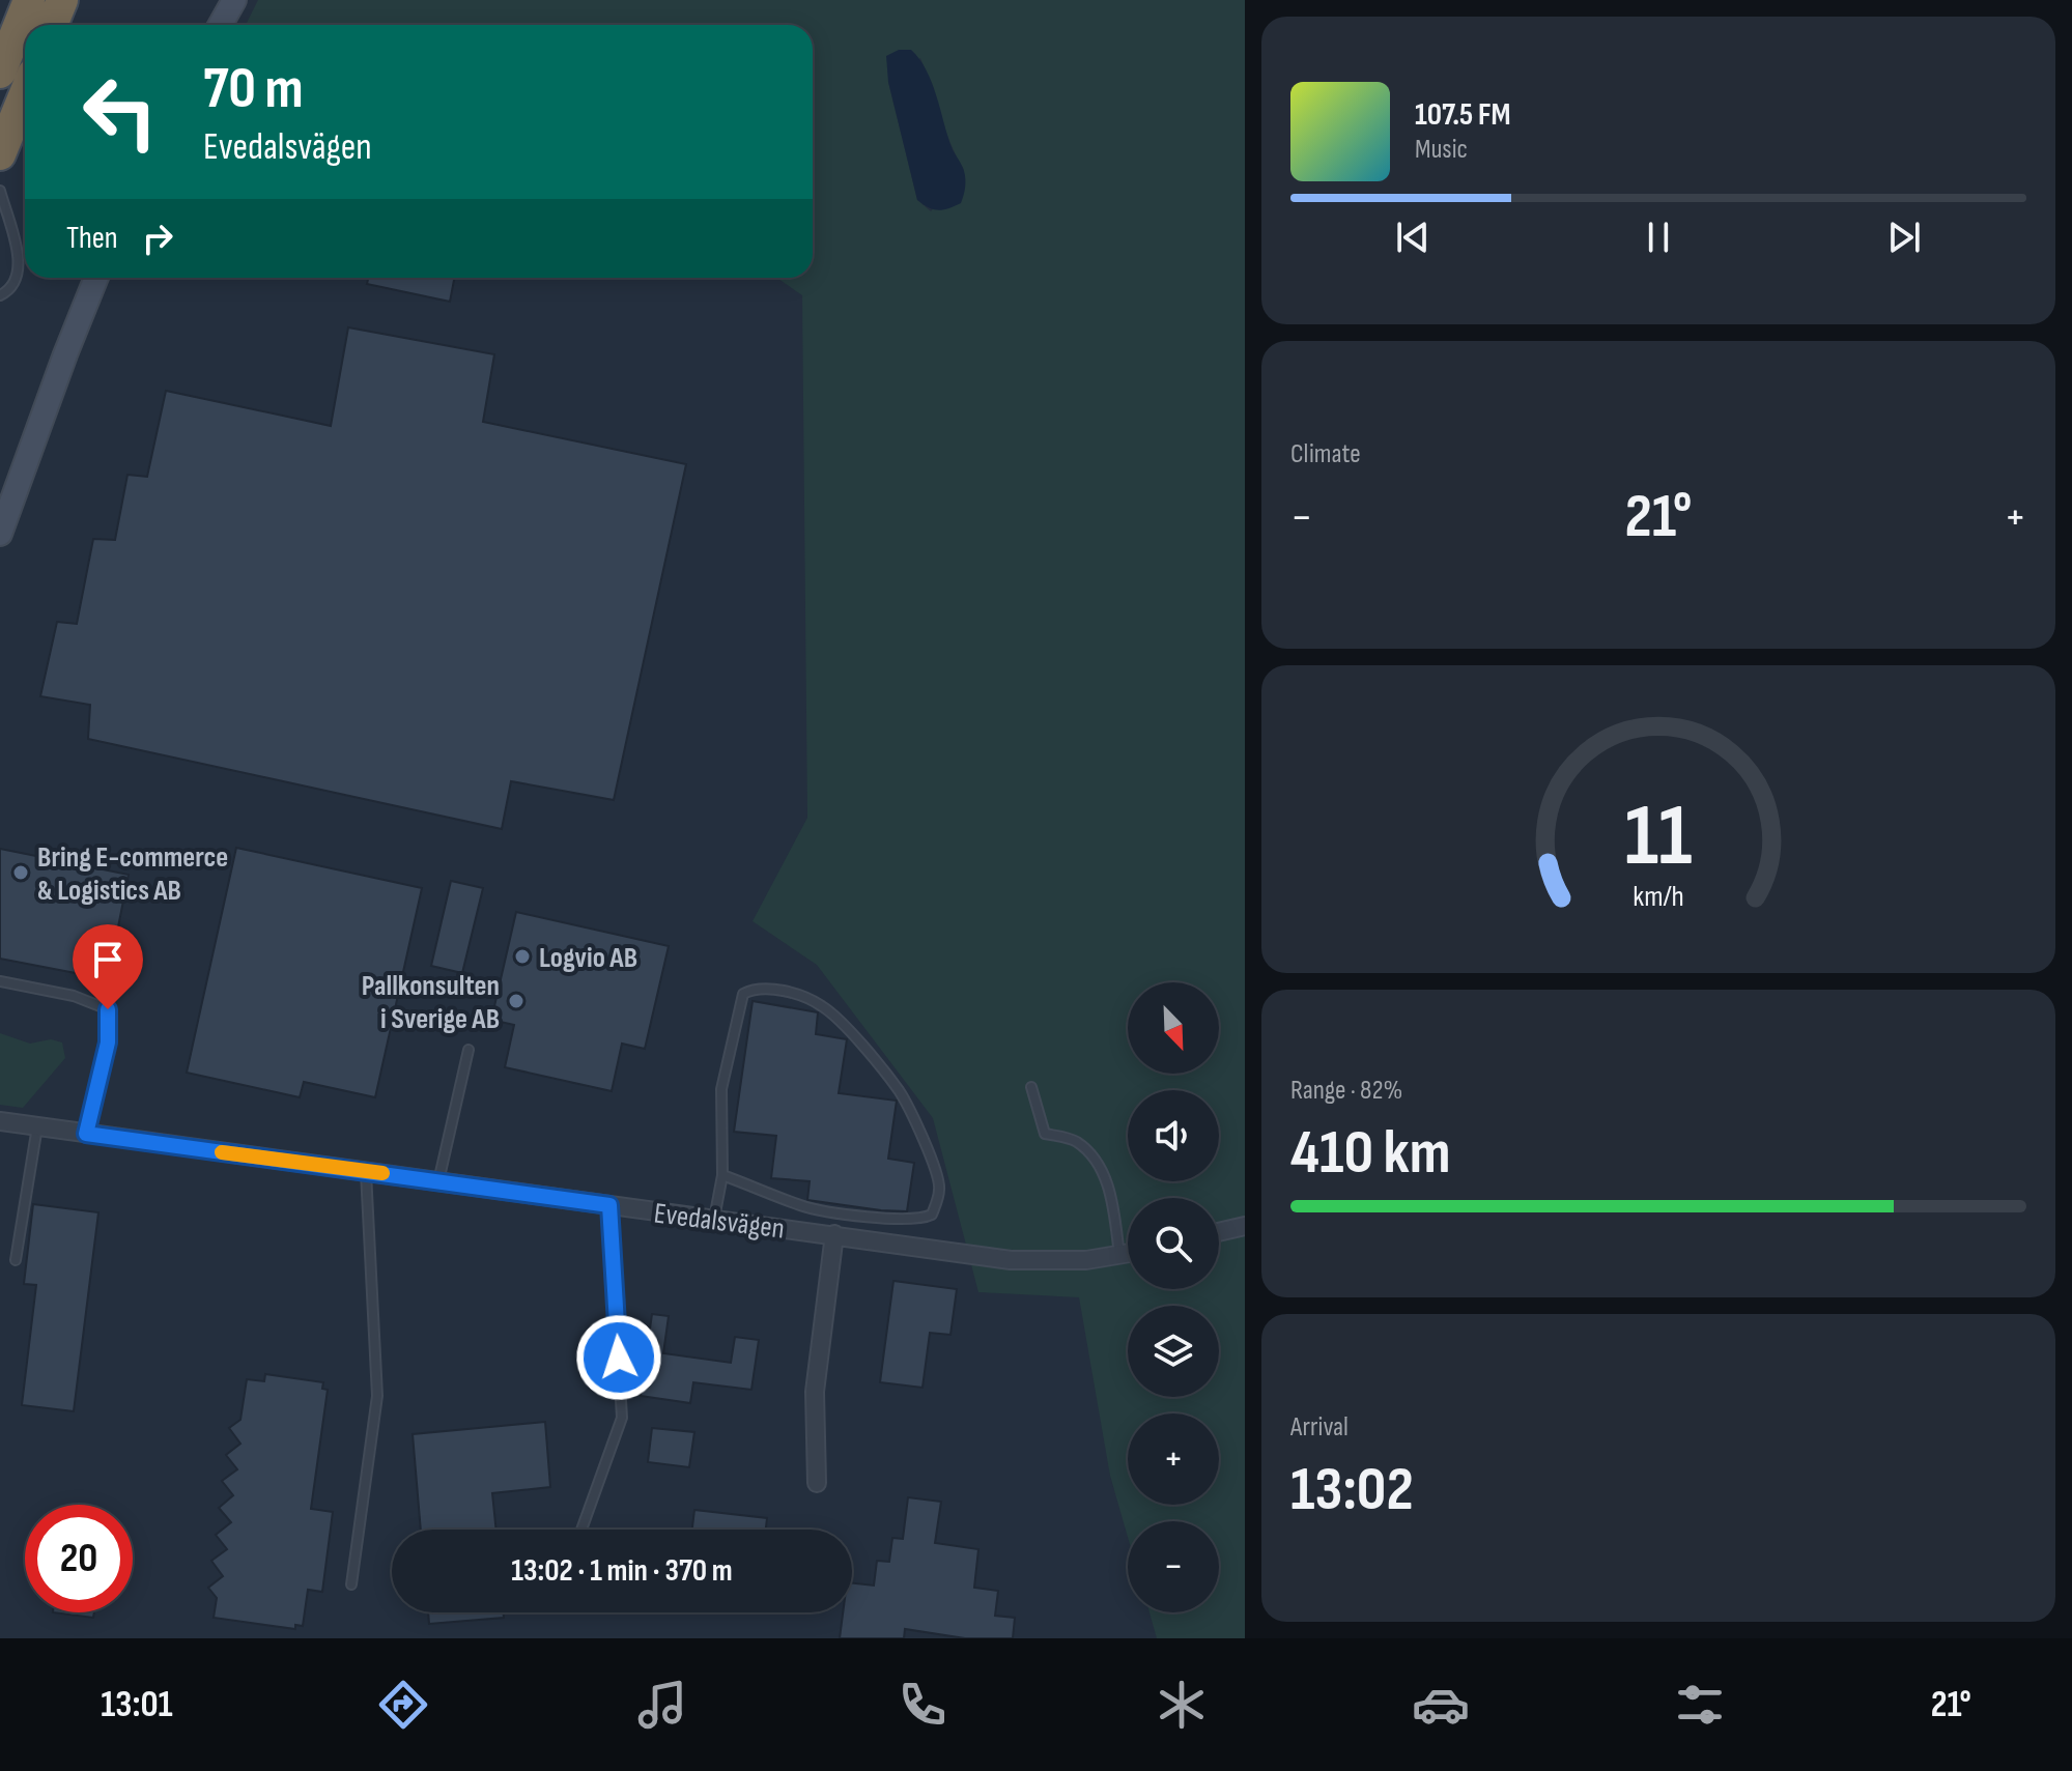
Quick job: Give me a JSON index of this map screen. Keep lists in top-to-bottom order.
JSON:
{
  "streets": {
    "street": ["Evedalsvägen"]
  },
  "places": ["Bring E-commerce & Logistics AB", "Logvio AB", "Pallkonsulten i Sverige AB"],
  "north": "bottom right",
  "page": {
    "turn": ["70 m", "Evedalsvägen"],
    "song": ["107.5 FM", "Music"],
    "then": "Then",
    "tile": [
      "Climate",
      ["Range · 82%", "410 km"],
      ["Arrival", "13:02"]
    ],
    "heat": ["−", "21°", "+"],
    "map_buttons": ["+", "−"],
    "limit": "20",
    "trip": "13:02 · 1 min · 370 m",
    "tabs": ["13:01", "21°"],
    "gauge": ["11", "km/h"]
  }
}
